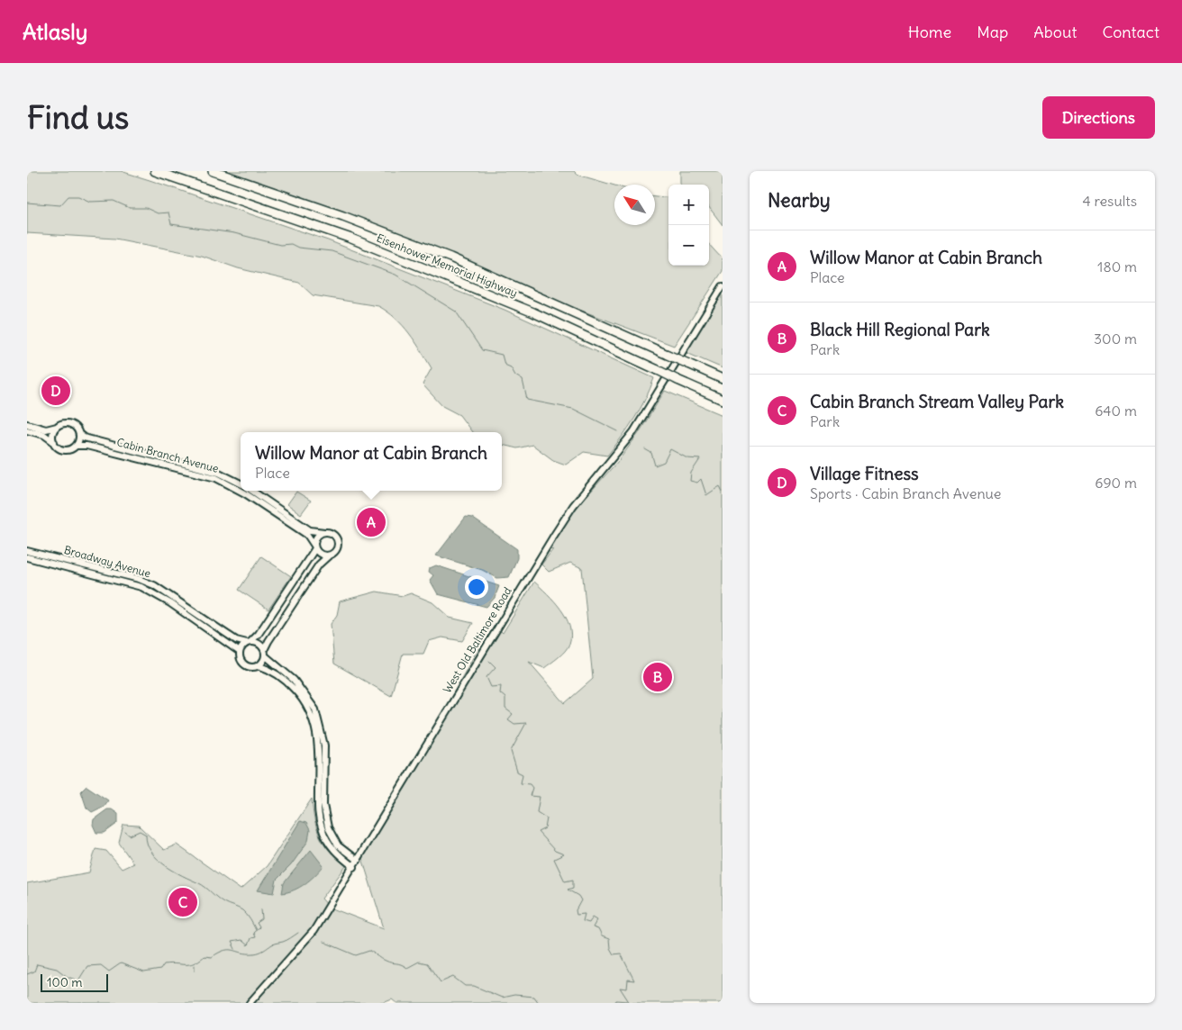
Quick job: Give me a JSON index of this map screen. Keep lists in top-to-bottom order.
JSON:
{
  "streets": {
    "highway": ["Eisenhower Memorial Highway"],
    "street": ["Cabin Branch Avenue", "Broadway Avenue", "West Old Baltimore Road"]
  },
  "scale_bar": "100 m",
  "north": "top left",
  "page": {
    "header": "Atlasly",
    "nav": [
      "Home",
      "Map",
      "About",
      "Contact"
    ],
    "buttons": "Directions",
    "title": "Find us",
    "heading": ["Nearby", "4 results"],
    "map_buttons": ["+", "−"],
    "list": [
      {
        "mark": "A",
        "name": "Willow Manor at Cabin Branch",
        "note": "Place",
        "value": "180 m"
      },
      {
        "mark": "B",
        "name": "Black Hill Regional Park",
        "note": "Park",
        "value": "300 m"
      },
      {
        "mark": "C",
        "name": "Cabin Branch Stream Valley Park",
        "note": "Park",
        "value": "640 m"
      },
      {
        "mark": "D",
        "name": "Village Fitness",
        "note": "Sports · Cabin Branch Avenue",
        "value": "690 m"
      }
    ],
    "pins": [
      "D",
      "A",
      "B",
      "C"
    ],
    "popup": ["Willow Manor at Cabin Branch", "Place"],
    "scale": "100 m"
  }
}
